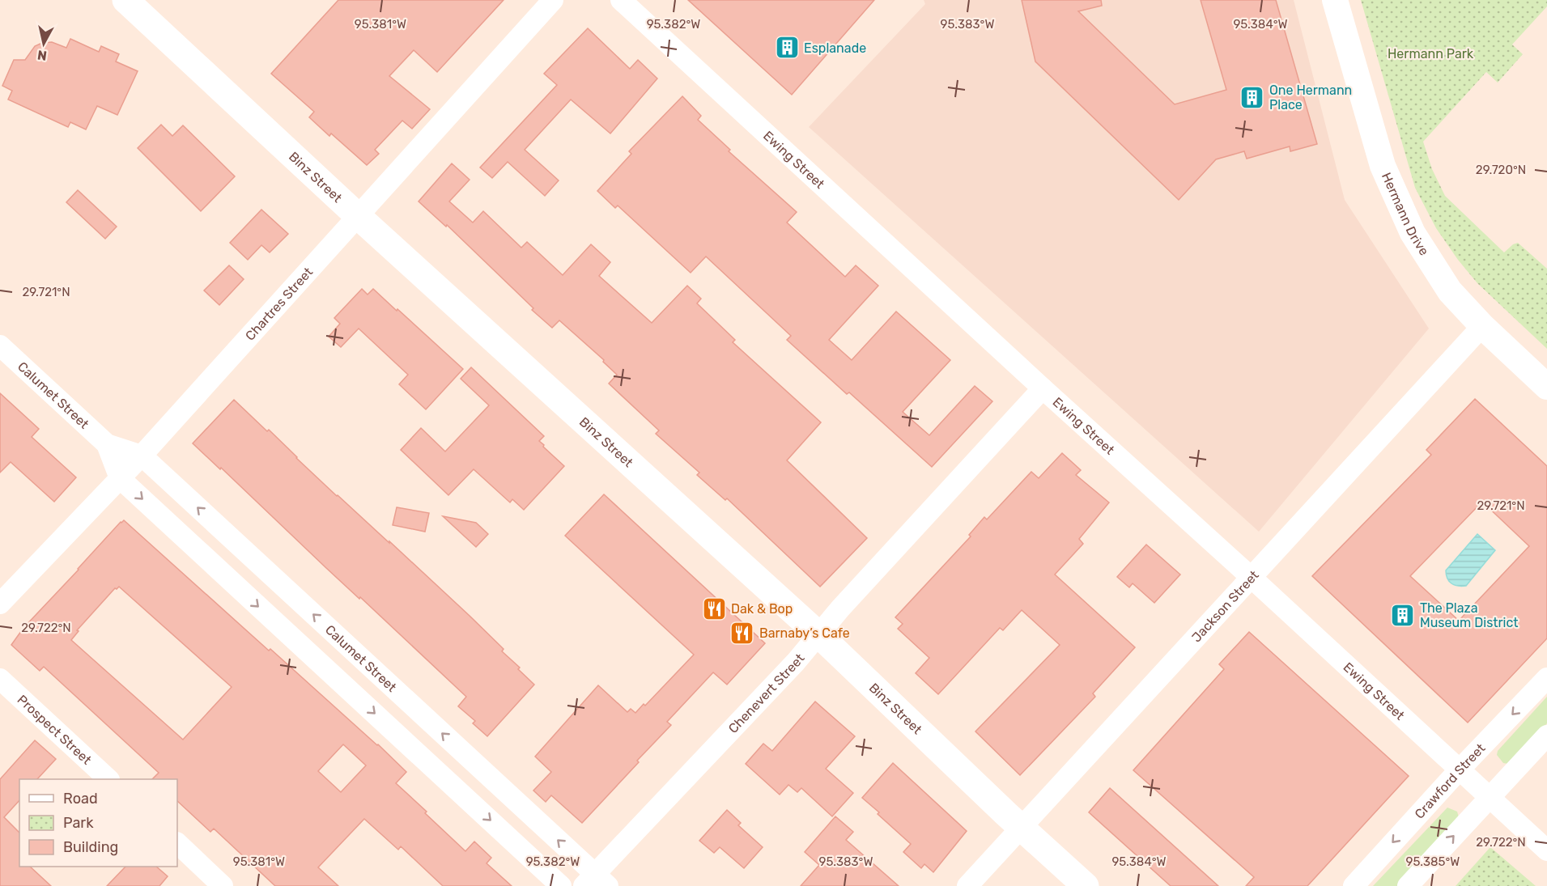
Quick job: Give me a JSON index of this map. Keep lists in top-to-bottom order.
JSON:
{
  "streets": {
    "main road": ["Binz Street"],
    "street": [
      "Ewing Street",
      "Hermann Drive",
      "Chartres Street",
      "Calumet Street",
      "Jackson Street",
      "Chenevert Street",
      "Prospect Street",
      "Crawford Street"
    ]
  },
  "crossings": [
    ["Ewing Street", "Jackson Street"],
    ["Ewing Street", "Chenevert Street"],
    ["Ewing Street", "Crawford Street"],
    ["Binz Street", "Chartres Street"],
    ["Binz Street", "Jackson Street"],
    ["Binz Street", "Chenevert Street"],
    ["Hermann Drive", "Jackson Street"],
    ["Chartres Street", "Calumet Street"],
    ["Calumet Street", "Chenevert Street"]
  ],
  "parks": ["Hermann Park"],
  "places": {
    "building": ["Esplanade", "One Hermann Place", "The Plaza Museum District"],
    "restaurant": ["Dak & Bop", "Barnaby’s Cafe"]
  },
  "legend": ["Road", "Park", "Building"],
  "north": "bottom",
  "coordinates": [
    "95.381°W",
    "95.382°W",
    "95.383°W",
    "95.384°W",
    "29.720°N",
    "29.721°N",
    "29.722°N",
    "95.385°W"
  ]
}
